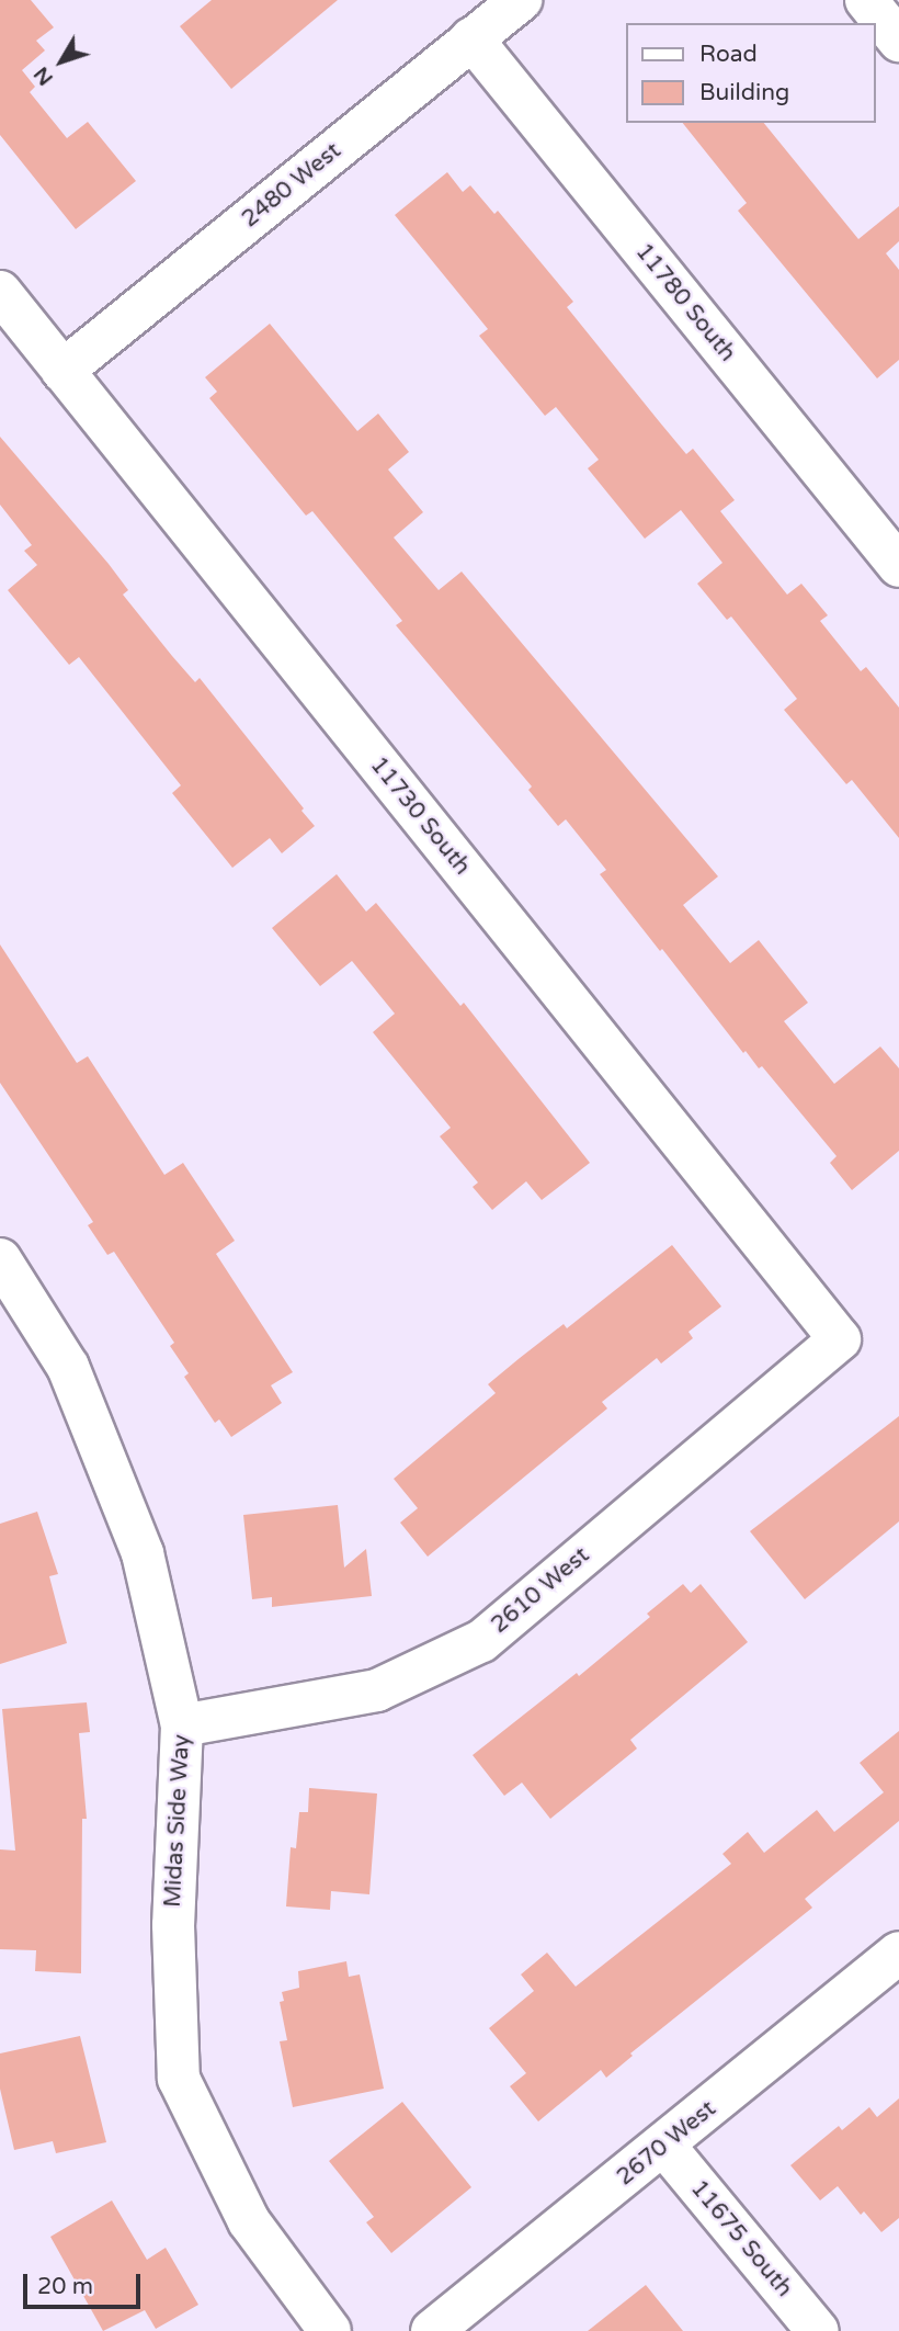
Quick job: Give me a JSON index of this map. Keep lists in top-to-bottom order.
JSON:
{
  "streets": {
    "street": [
      "2480 West",
      "11780 South",
      "11730 South",
      "2610 West",
      "Midas Side Way",
      "2670 West",
      "11675 South"
    ]
  },
  "crossings": [
    ["2480 West", "11780 South"],
    ["2480 West", "11730 South"],
    ["11730 South", "2610 West"],
    ["2610 West", "Midas Side Way"],
    ["2670 West", "11675 South"]
  ],
  "legend": ["Road", "Building"],
  "scale_bar": "20 m",
  "north": "bottom left"
}
